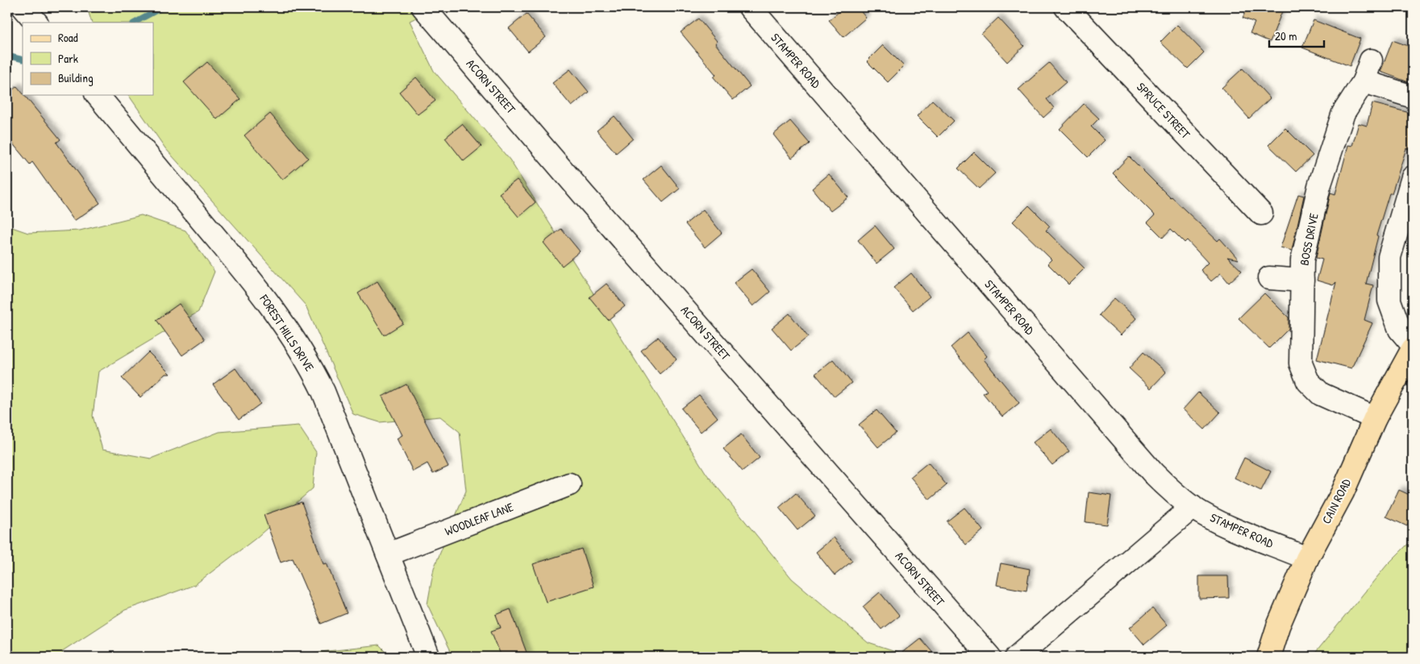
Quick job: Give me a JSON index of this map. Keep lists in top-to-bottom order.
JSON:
{
  "streets": {
    "main road": ["CAIN ROAD"],
    "street": [
      "STAMPER ROAD",
      "ACORN STREET",
      "SPRUCE STREET",
      "BOSS DRIVE",
      "FOREST HILLS DRIVE",
      "WOODLEAF LANE"
    ]
  },
  "crossings": [
    ["STAMPER ROAD", "CAIN ROAD"],
    ["BOSS DRIVE", "CAIN ROAD"],
    ["FOREST HILLS DRIVE", "WOODLEAF LANE"]
  ],
  "legend": ["Road", "Park", "Building"],
  "scale_bar": "20 m"
}
